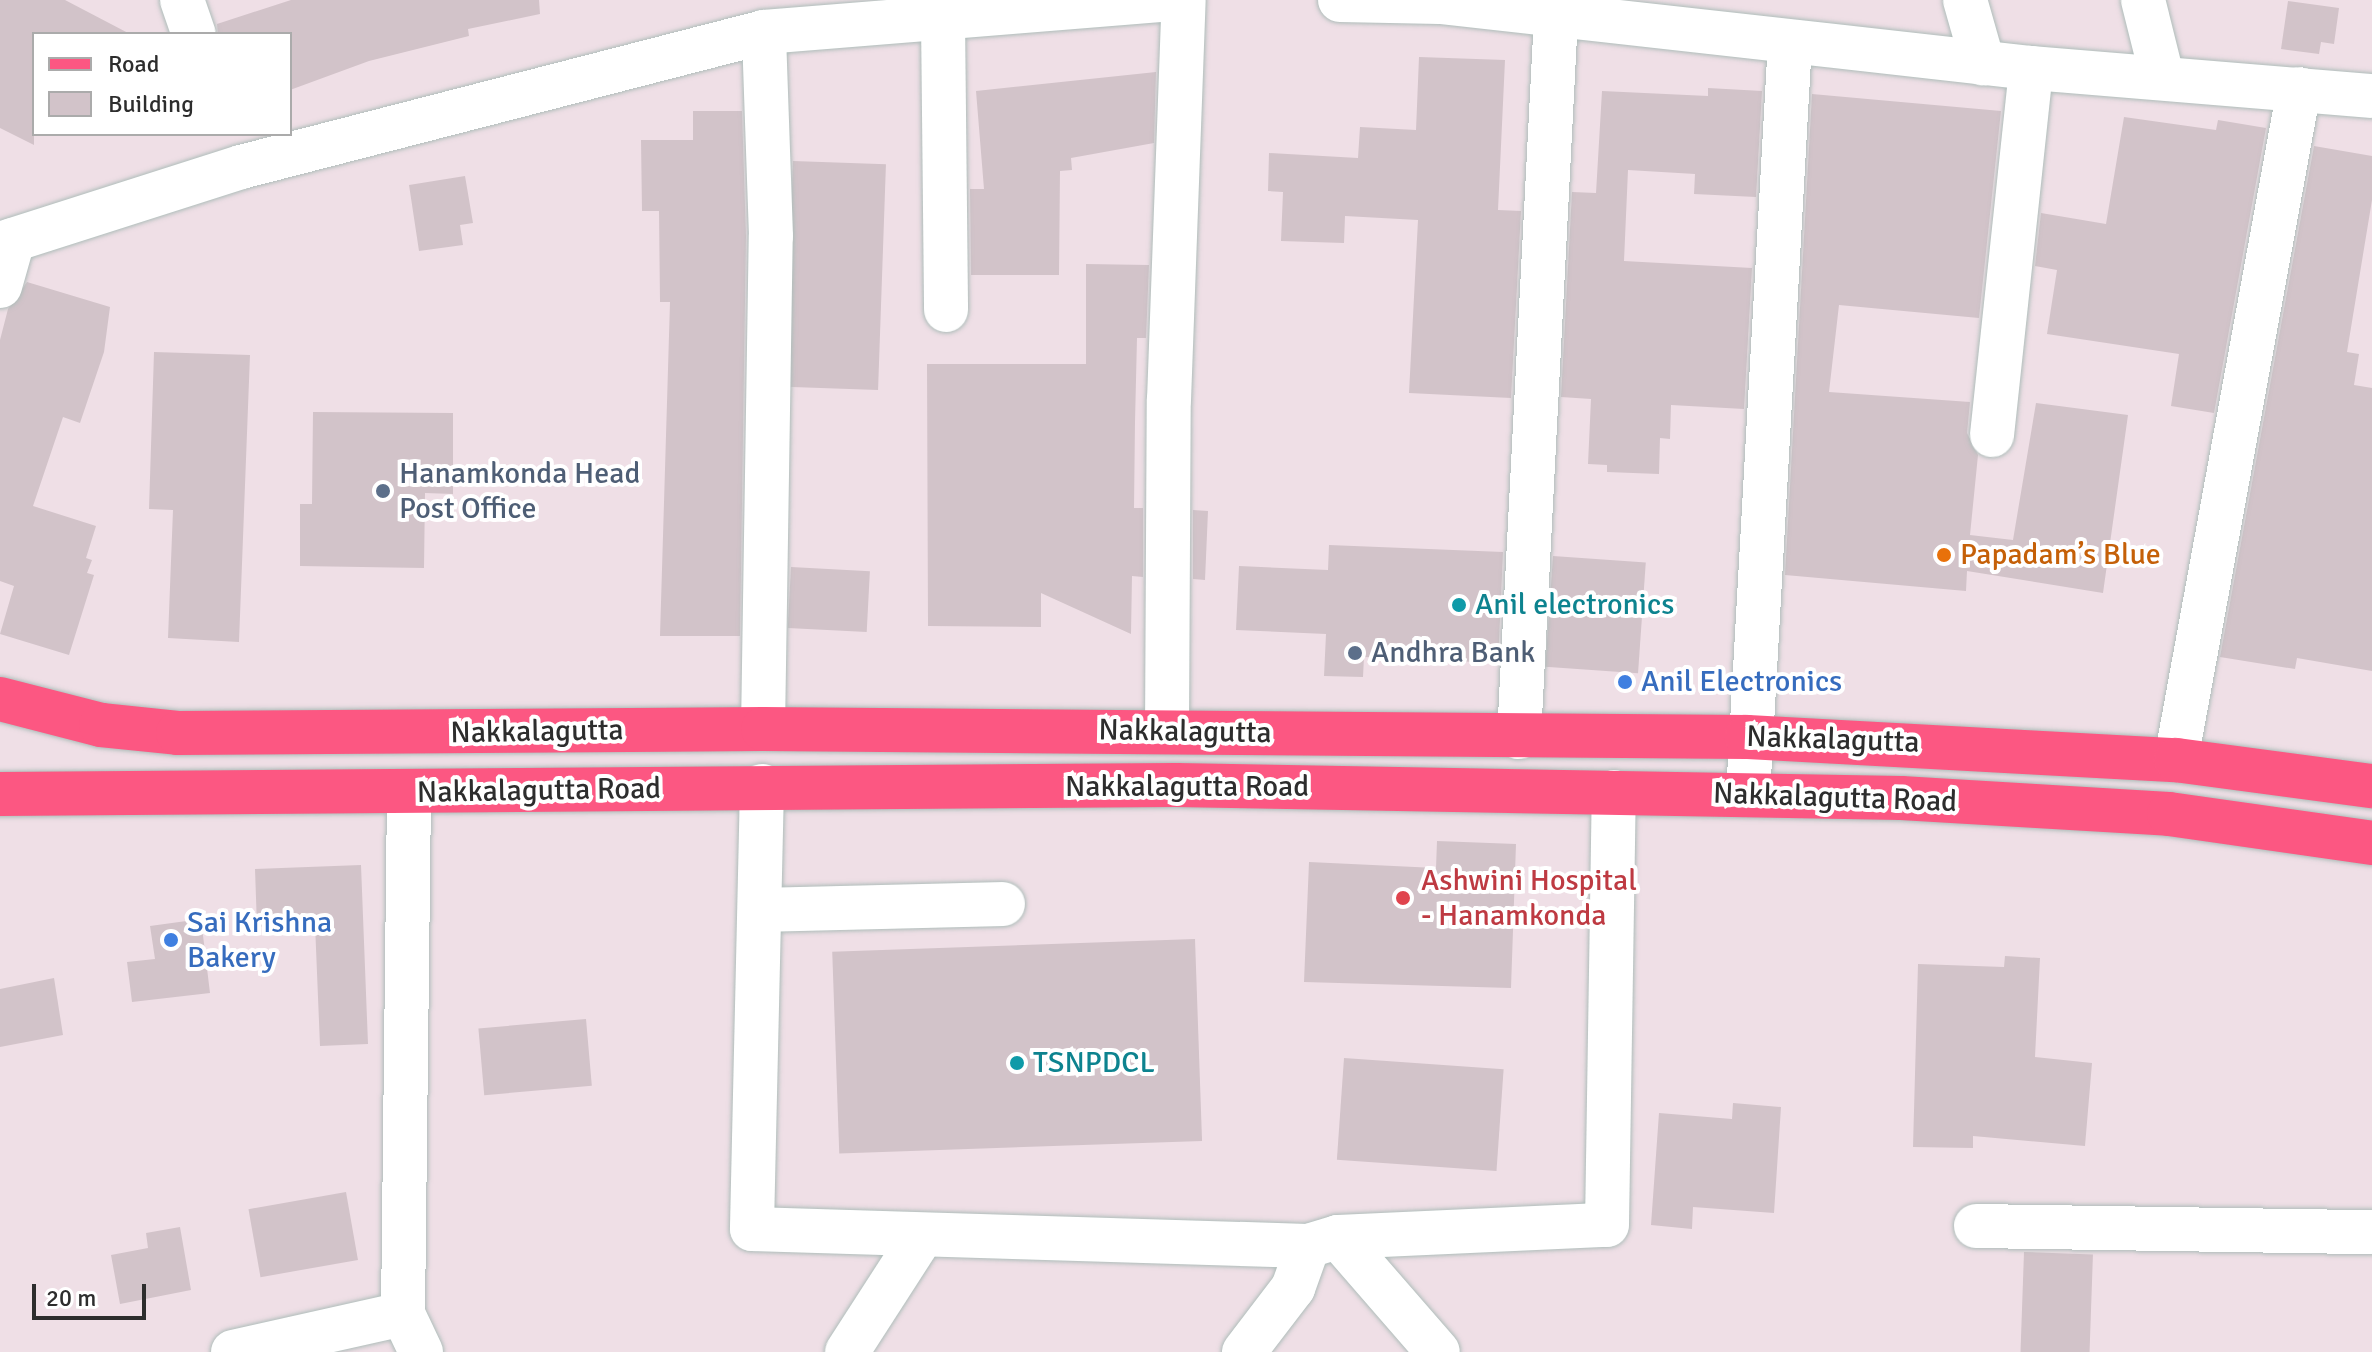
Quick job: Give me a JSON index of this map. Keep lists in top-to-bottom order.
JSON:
{
  "streets": {
    "main road": ["Nakkalagutta", "Nakkalagutta Road"]
  },
  "places": [
    "Hanamkonda Head Post Office",
    "Papadam’s Blue",
    "Anil electronics",
    "Andhra Bank",
    "Anil Electronics",
    "Ashwini Hospital - Hanamkonda",
    "Sai Krishna Bakery",
    "TSNPDCL"
  ],
  "legend": ["Road", "Building"],
  "scale_bar": "20 m"
}
